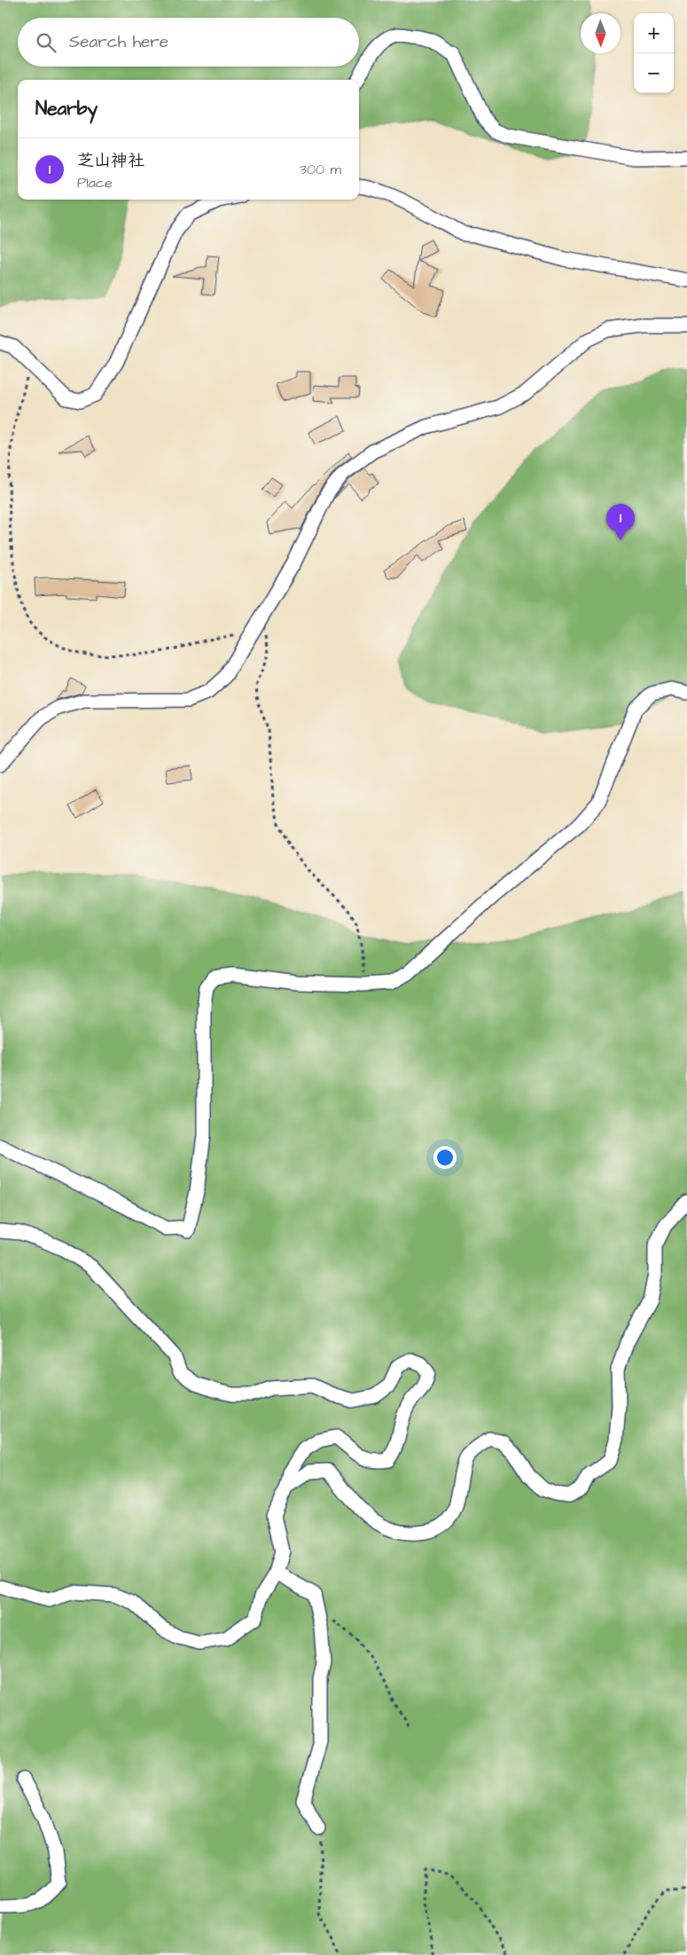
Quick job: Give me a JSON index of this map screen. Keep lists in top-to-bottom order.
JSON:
{
  "north": "bottom",
  "page": {
    "map_buttons": ["+", "−"],
    "search": "Search here",
    "heading": "Nearby",
    "list": [
      {
        "mark": "1",
        "name": "芝山神社",
        "note": "Place",
        "value": "300 m"
      }
    ],
    "pins": "1"
  }
}
